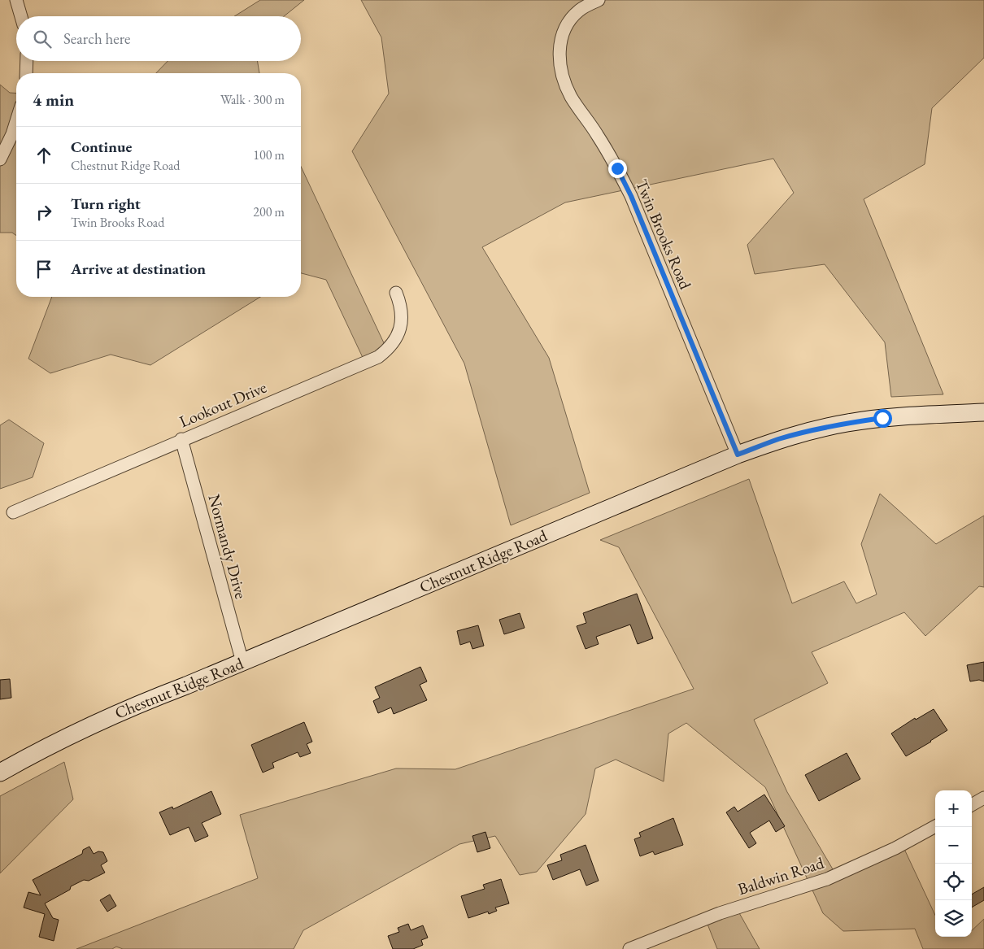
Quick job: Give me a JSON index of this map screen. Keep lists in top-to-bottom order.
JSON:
{
  "streets": {
    "main road": ["Chestnut Ridge Road"],
    "street": [
      "Twin Brooks Road",
      "Lookout Drive",
      "Normandy Drive",
      "Baldwin Road"
    ]
  },
  "crossings": [
    ["Twin Brooks Road", "Chestnut Ridge Road"],
    ["Lookout Drive", "Normandy Drive"],
    ["Normandy Drive", "Chestnut Ridge Road"]
  ],
  "page": {
    "search": "Search here",
    "heading": ["4 min", "Walk · 300 m"],
    "list": [
      ["Continue", "Chestnut Ridge Road", "100 m"],
      ["Turn right", "Twin Brooks Road", "200 m"],
      "Arrive at destination"
    ],
    "map_buttons": ["+", "−"]
  }
}
